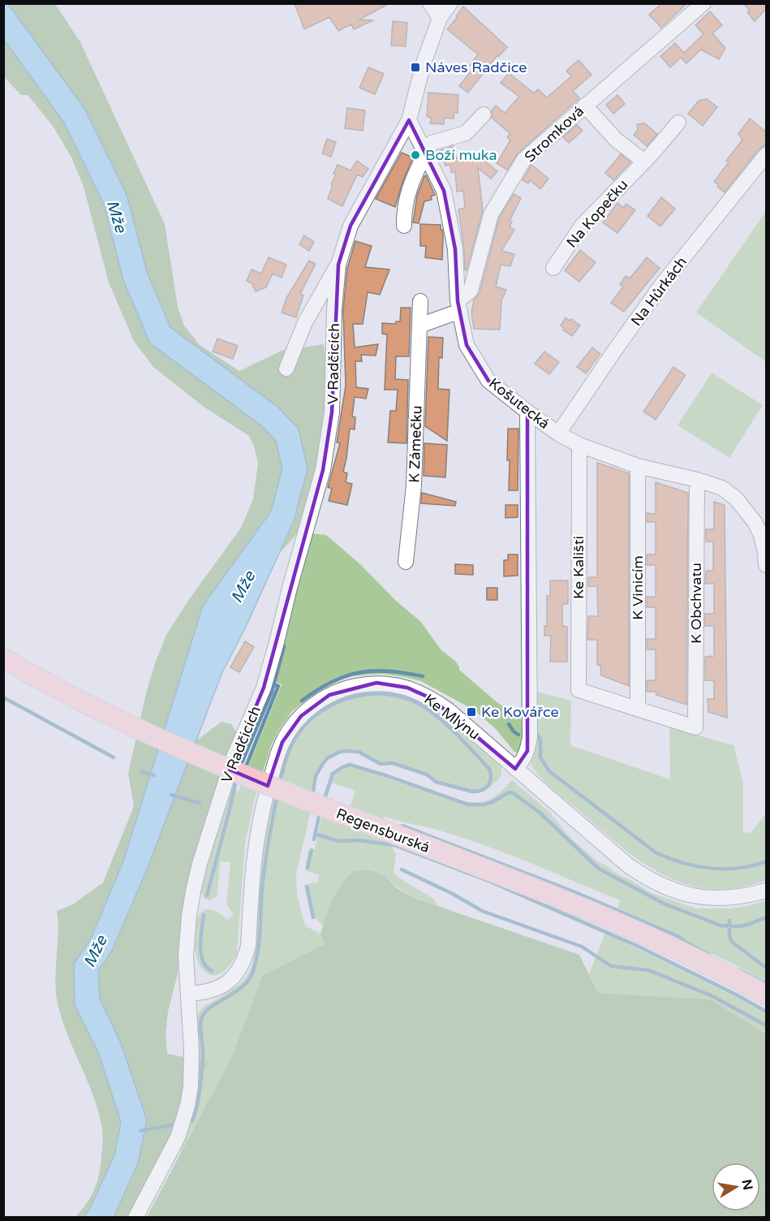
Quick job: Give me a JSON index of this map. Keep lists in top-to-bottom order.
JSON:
{
  "streets": {
    "main road": ["Regensburská"],
    "street": [
      "Stromková",
      "Na Kopečku",
      "Na Hůrkách",
      "V Radčicích",
      "Košutecká",
      "K Zámečku",
      "Ke Kališti",
      "K Vinicím",
      "K Obchvatu",
      "Ke Mlýnu"
    ]
  },
  "crossings": [
    ["Stromková", "Košutecká"],
    ["Na Hůrkách", "Košutecká"],
    ["V Radčicích", "Košutecká"],
    ["V Radčicích", "Ke Mlýnu"],
    ["Košutecká", "Ke Kališti"],
    ["Košutecká", "K Vinicím"],
    ["Košutecká", "K Obchvatu"],
    ["Ke Kališti", "K Vinicím"],
    ["Ke Kališti", "K Obchvatu"],
    ["K Vinicím", "K Obchvatu"]
  ],
  "water": ["Mže"],
  "places": {
    "transit": ["Náves Radčice", "Ke Kovářce"],
    "other": ["Boží muka"]
  },
  "north": "right"
}
